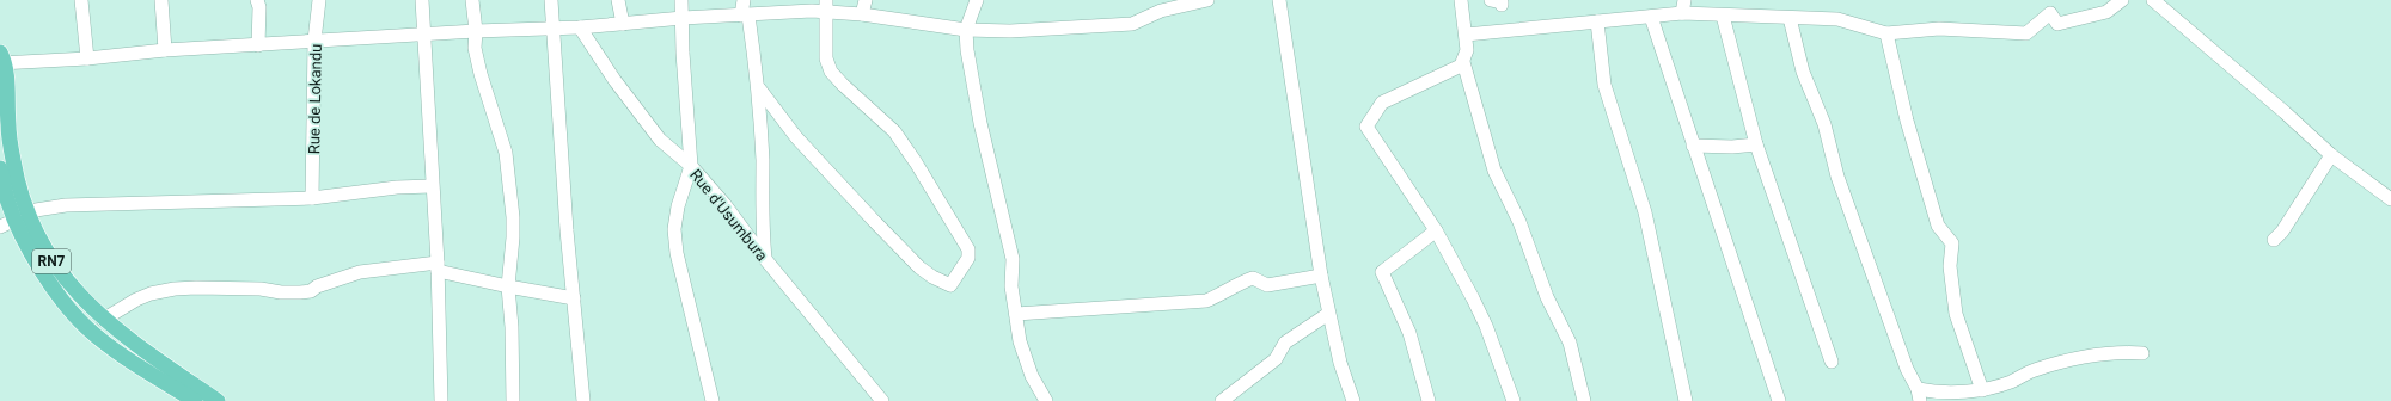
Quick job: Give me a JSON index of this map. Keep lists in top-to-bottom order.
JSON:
{
  "streets": {
    "main road": ["RN7"],
    "street": ["Rue de Lokandu", "Rue d'Usumbura"]
  }
}
